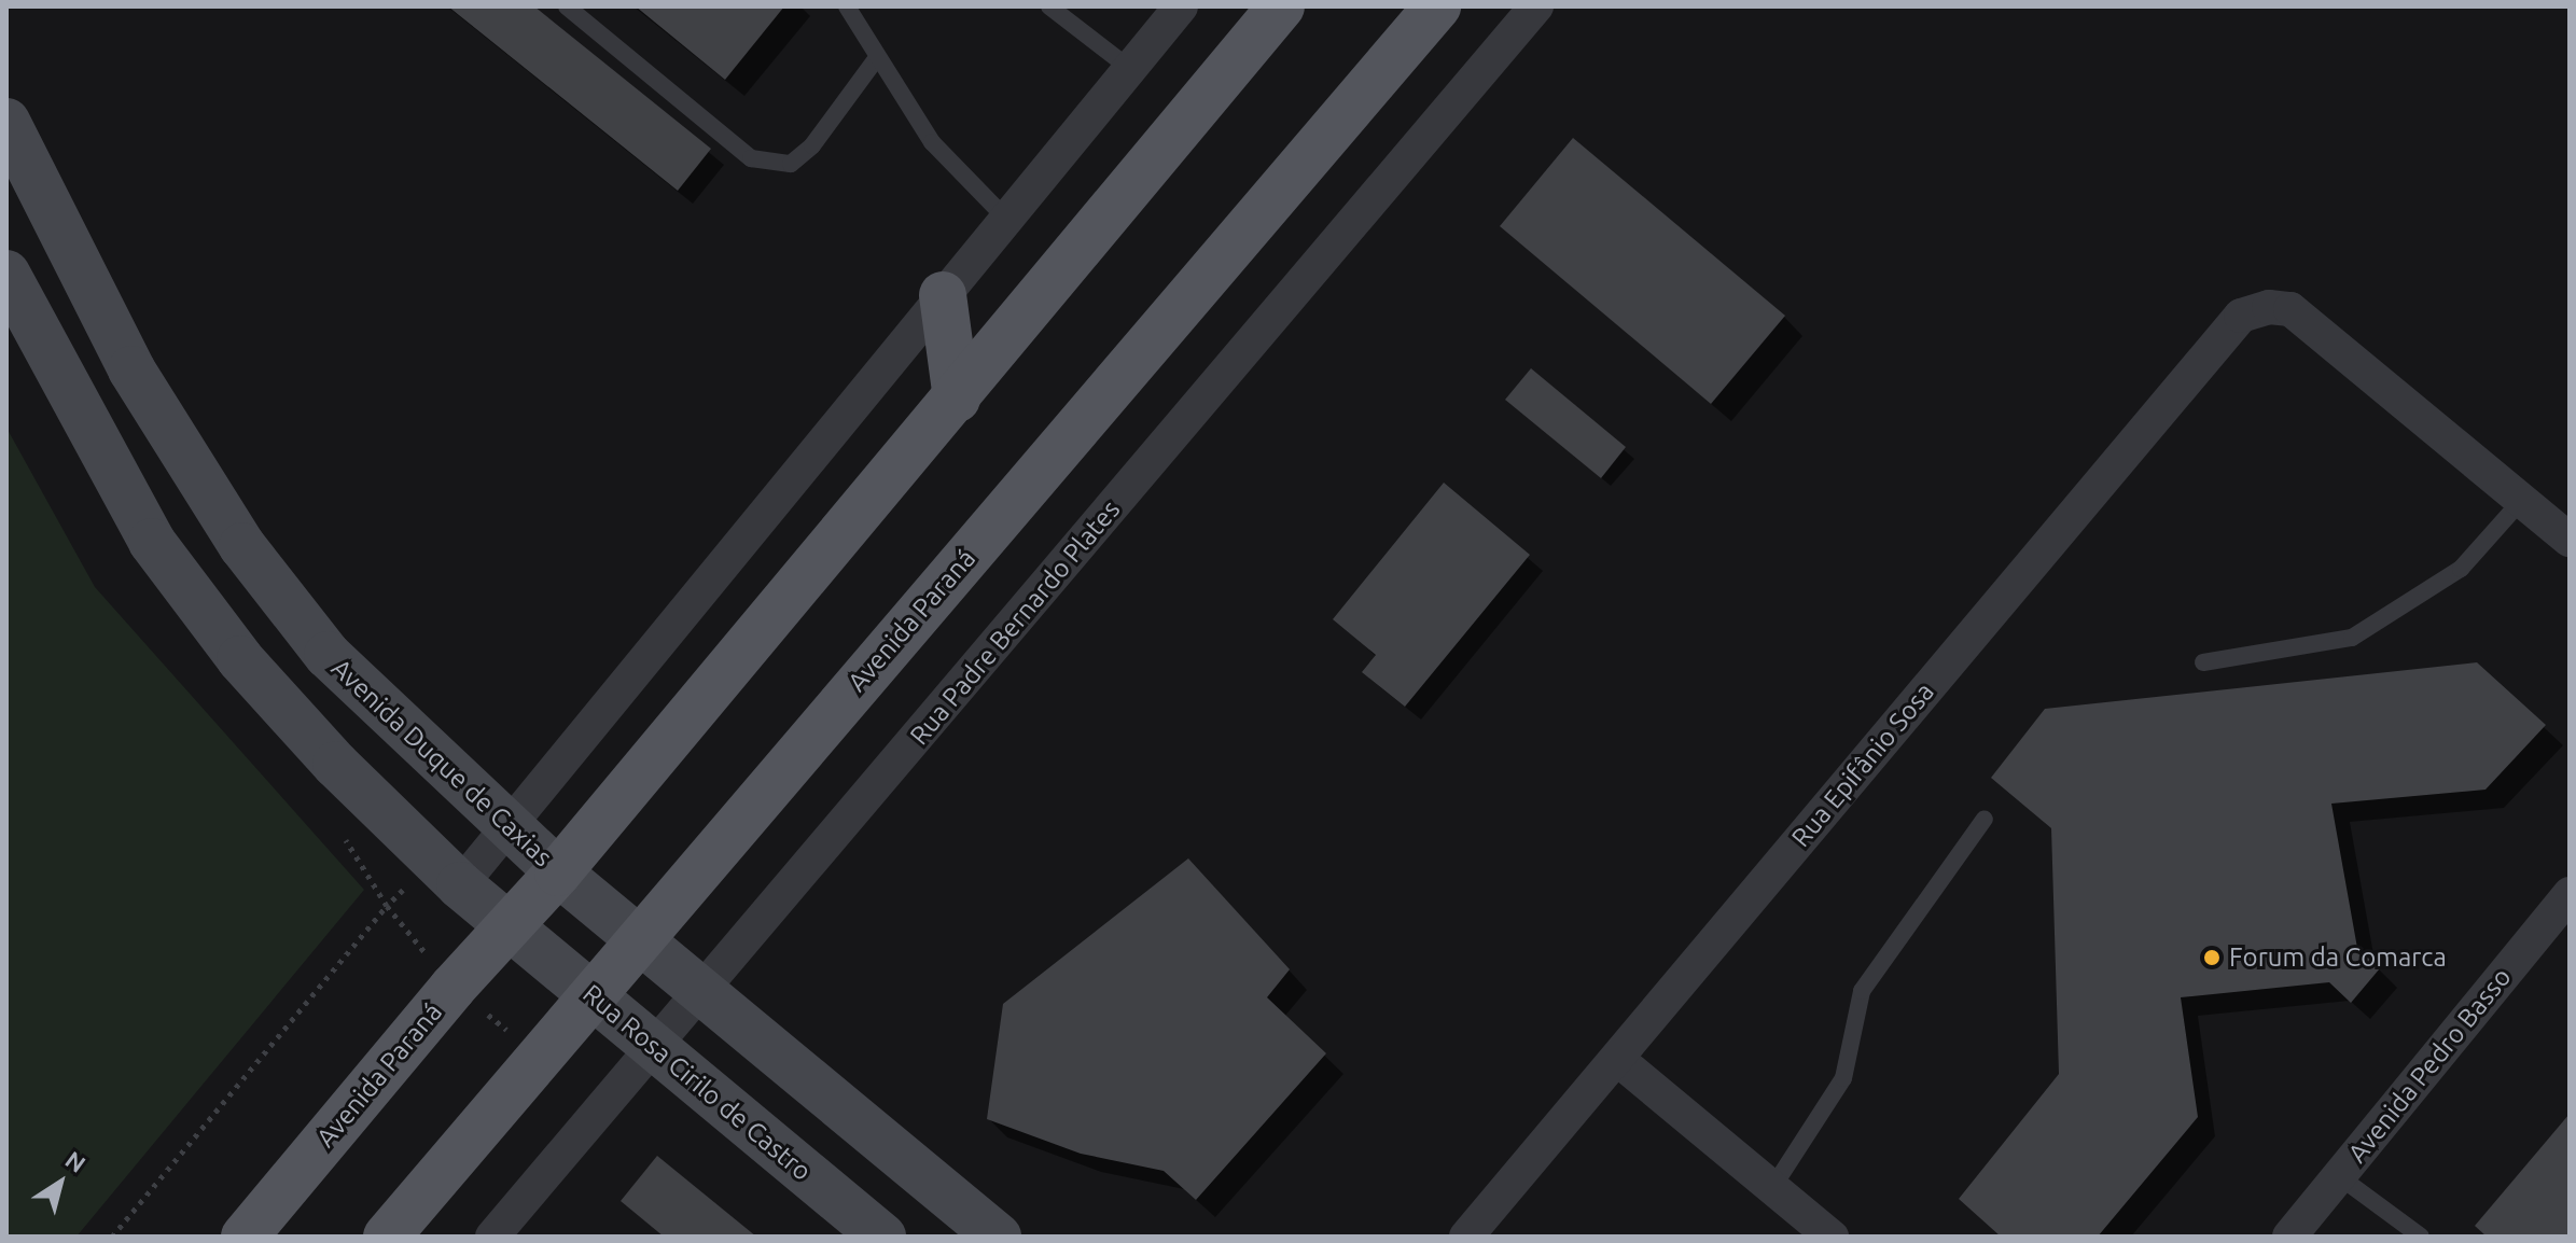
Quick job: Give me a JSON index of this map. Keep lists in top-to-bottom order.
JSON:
{
  "streets": {
    "main road": ["Avenida Paraná", "Avenida Duque de Caxias", "Rua Rosa Cirilo de Castro"],
    "street": ["Rua Padre Bernardo Plates", "Rua Epifânio Sosa", "Avenida Pedro Basso"]
  },
  "crossings": [
    ["Avenida Paraná", "Avenida Duque de Caxias"],
    ["Avenida Paraná", "Rua Rosa Cirilo de Castro"],
    ["Rua Padre Bernardo Plates", "Avenida Duque de Caxias"],
    ["Rua Padre Bernardo Plates", "Rua Rosa Cirilo de Castro"]
  ],
  "places": ["Forum da Comarca"],
  "north": "top right"
}
